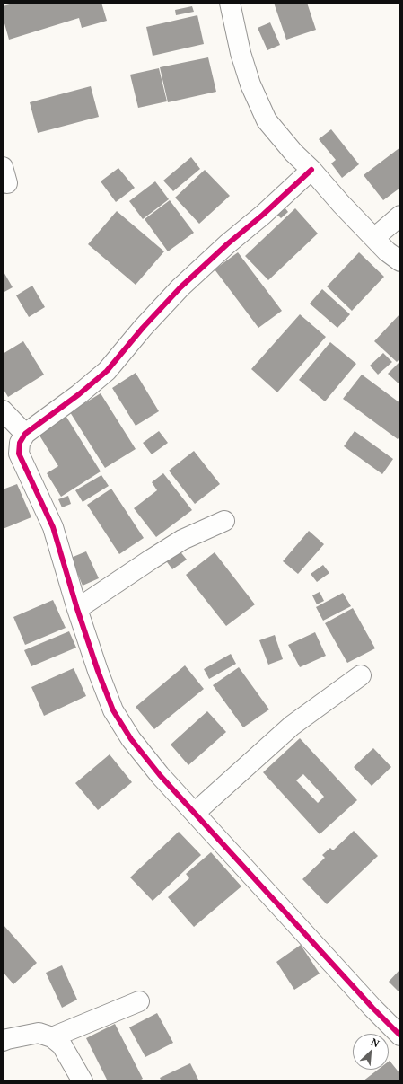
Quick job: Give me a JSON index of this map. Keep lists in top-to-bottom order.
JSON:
{
  "north": "top right"
}
